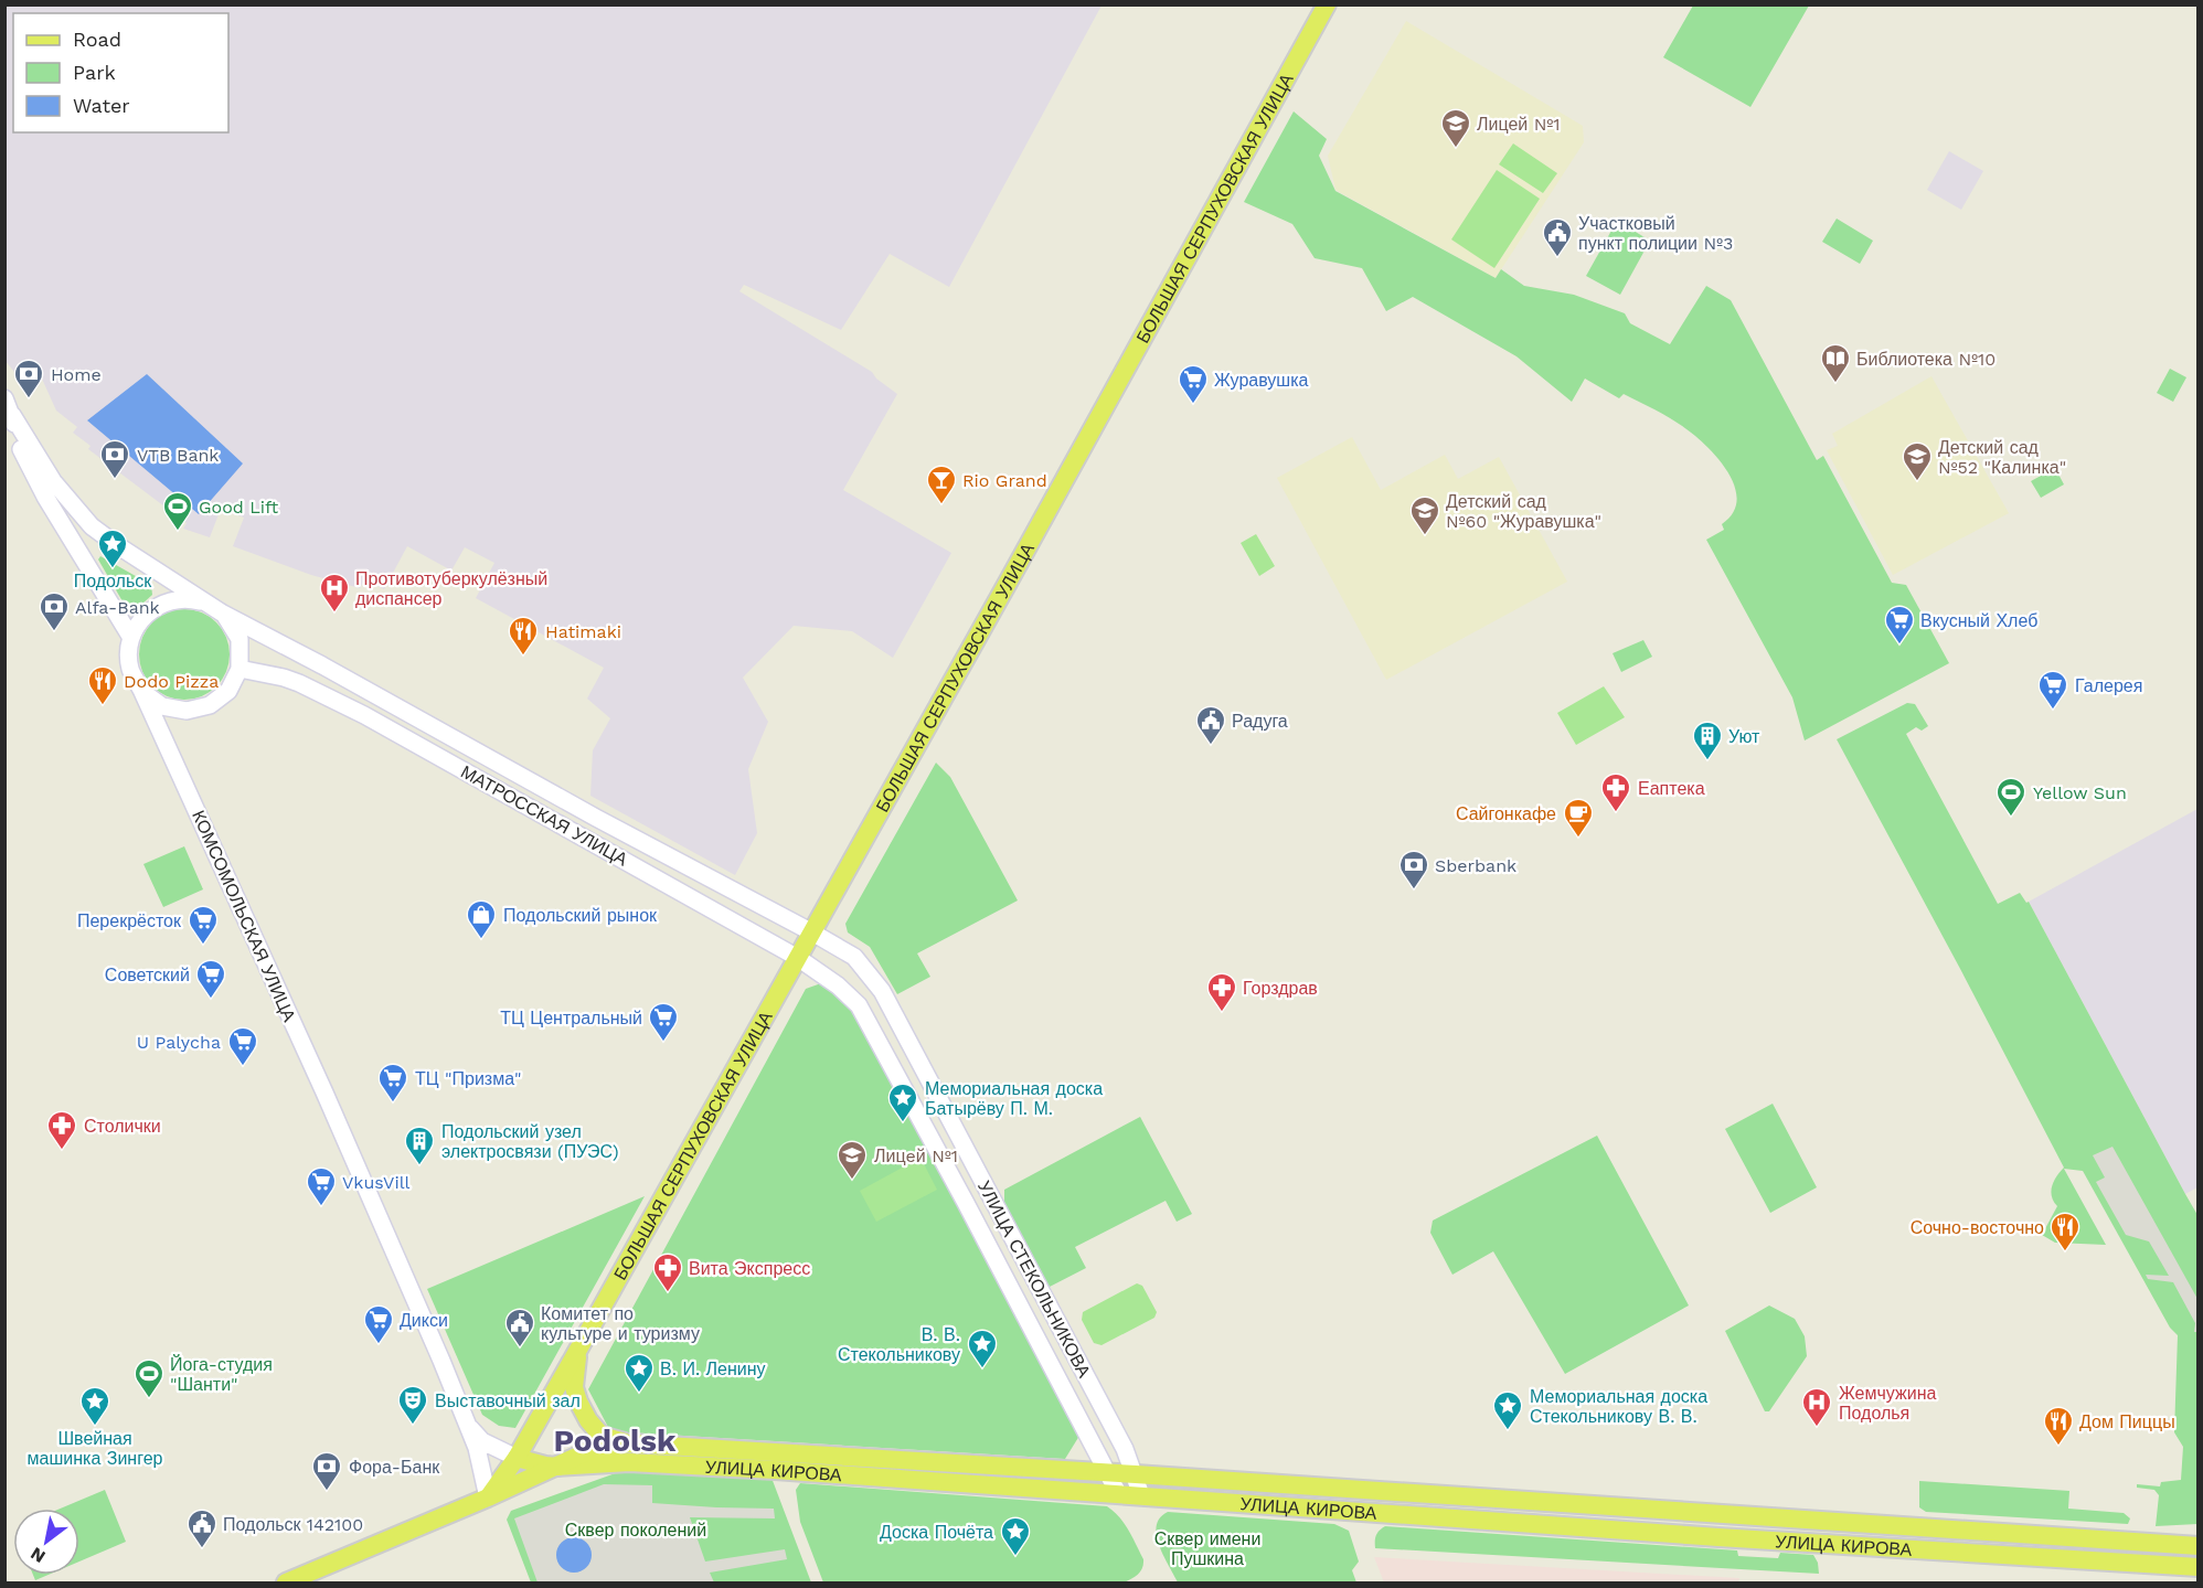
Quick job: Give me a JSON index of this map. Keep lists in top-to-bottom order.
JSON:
{
  "streets": {
    "main road": [
      "БОЛЬШАЯ СЕРПУХОВСКАЯ УЛИЦА",
      "МАТРОССКАЯ УЛИЦА",
      "КОМСОМОЛЬСКАЯ УЛИЦА",
      "УЛИЦА СТЕКОЛЬНИКОВА",
      "УЛИЦА КИРОВА"
    ]
  },
  "crossings": [
    ["БОЛЬШАЯ СЕРПУХОВСКАЯ УЛИЦА", "МАТРОССКАЯ УЛИЦА"],
    ["БОЛЬШАЯ СЕРПУХОВСКАЯ УЛИЦА", "КОМСОМОЛЬСКАЯ УЛИЦА"],
    ["БОЛЬШАЯ СЕРПУХОВСКАЯ УЛИЦА", "УЛИЦА СТЕКОЛЬНИКОВА"],
    ["МАТРОССКАЯ УЛИЦА", "КОМСОМОЛЬСКАЯ УЛИЦА"],
    ["МАТРОССКАЯ УЛИЦА", "УЛИЦА СТЕКОЛЬНИКОВА"],
    ["УЛИЦА СТЕКОЛЬНИКОВА", "УЛИЦА КИРОВА"]
  ],
  "districts": ["Podolsk"],
  "parks": ["Сквер поколений", "Сквер имени Пушкина"],
  "places": {
    "school or university": [
      "Лицей №1",
      "Детский сад №52 \"Калинка\"",
      "Детский сад №60 \"Журавушка\"",
      "Лицeй №1"
    ],
    "public building": [
      "Участковый пункт полиции №3",
      "Радуга",
      "Комитет по культуре и туризму",
      "Подольск 142100"
    ],
    "library": ["Библиотека №10"],
    "bank": [
      "Home",
      "VTB Bank",
      "Alfa-Bank",
      "Sberbank",
      "Фора-Банк"
    ],
    "supermarket": [
      "Журавушка",
      "Вкусный Хлеб",
      "Галерея",
      "Перекрёсток",
      "Советский",
      "ТЦ Центральный",
      "U Palycha",
      "ТЦ \"Призма\"",
      "VkusVill",
      "Дикси"
    ],
    "bar": ["Rio Grand"],
    "sports": ["Good Lift", "Yellow Sun", "Йога-студия \"Шанти\""],
    "place": [
      "Подольск",
      "Мемориальная доска Батырёву П. М.",
      "В. В. Стекольникову",
      "В. И. Ленину",
      "Швейная машинка Зингер",
      "Мемориальная доска Стекольникову В. В.",
      "Доска Почёта"
    ],
    "hospital": ["Противотуберкулёзный диспансер", "Жемчужина Подолья"],
    "restaurant": [
      "Hatimaki",
      "Dodo Pizza",
      "Сочно-восточно",
      "Дом Пиццы"
    ],
    "building": ["Уют", "Подольский узел электросвязи (ПУЭС)"],
    "pharmacy": [
      "Еаптека",
      "Горздрав",
      "Столички",
      "Вита Экспресс"
    ],
    "cafe": ["Сайгонкафе"],
    "shop": ["Подольский рынок"],
    "theatre": ["Выставочный зал"]
  },
  "legend": ["Road", "Park", "Water"],
  "north": "bottom left"
}
